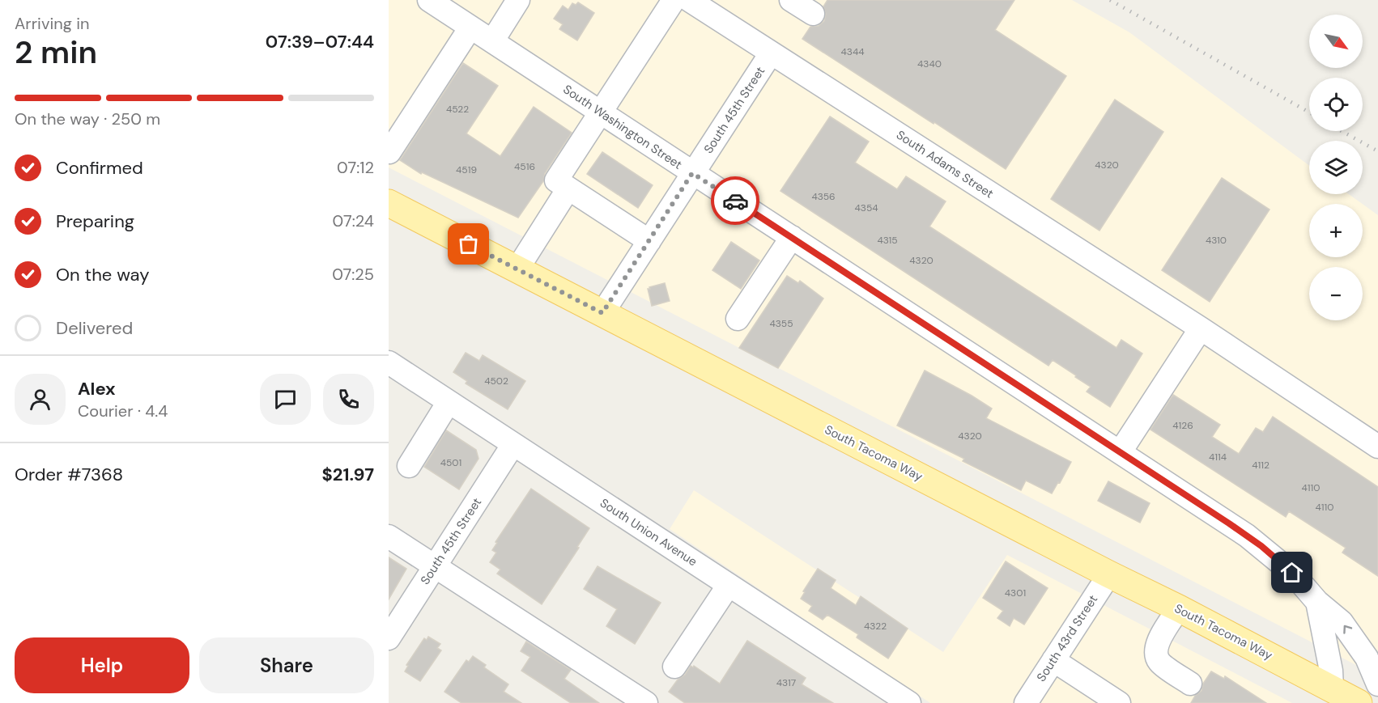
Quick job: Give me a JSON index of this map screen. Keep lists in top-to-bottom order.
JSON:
{
  "streets": {
    "main road": ["South Tacoma Way"],
    "street": [
      "South 45th Street",
      "South Washington Street",
      "South Adams Street",
      "South Union Avenue",
      "South 43rd Street"
    ]
  },
  "crossings": [
    ["South 45th Street", "South Washington Street"],
    ["South 45th Street", "South Adams Street"],
    ["South 45th Street", "South Tacoma Way"],
    ["South 45th Street", "South Union Avenue"],
    ["South Washington Street", "South Tacoma Way"],
    ["South Tacoma Way", "South 43rd Street"]
  ],
  "house_numbers": [
    "4344",
    "4340",
    "4522",
    "4320",
    "4516",
    "4519",
    "4356",
    "4354",
    "4315",
    "4310",
    "4320",
    "4355",
    "4502",
    "4126",
    "4320",
    "4114",
    "4501",
    "4112",
    "4110",
    "4110",
    "4301",
    "4322",
    "4317"
  ],
  "north": "bottom right",
  "page": {
    "heading": ["2 min", "Arriving in", "07:39–07:44"],
    "panel": [
      "Alex",
      "Courier · 4.4",
      "Order #7368",
      "$21.97"
    ],
    "map_buttons": ["+", "−"],
    "bar": "On the way · 250 m",
    "list": [
      ["Confirmed", "07:12"],
      ["Preparing", "07:24"],
      ["On the way", "07:25"],
      "Delivered"
    ],
    "buttons": ["Help", "Share"]
  }
}
